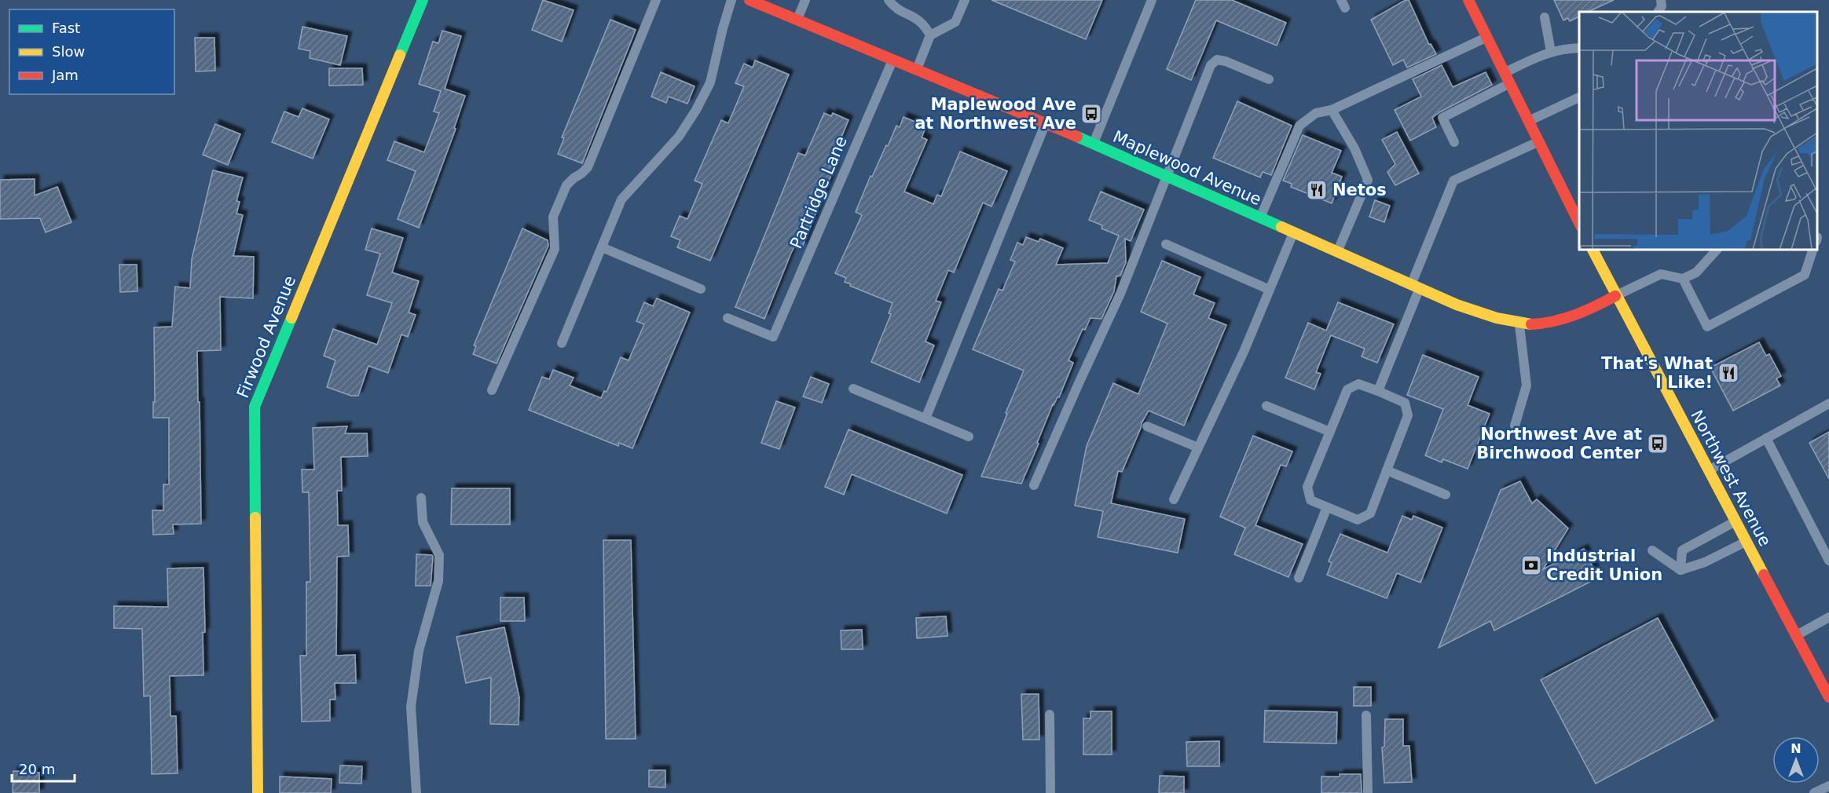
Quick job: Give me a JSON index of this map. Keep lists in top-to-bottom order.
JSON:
{
  "streets": {
    "street": ["Maplewood Avenue", "Firwood Avenue", "Northwest Avenue"],
    "lane": ["Partridge Lane"]
  },
  "crossings": [
    ["Maplewood Avenue", "Partridge Lane"],
    ["Maplewood Avenue", "Northwest Avenue"]
  ],
  "places": {
    "bus stop": ["Maplewood Ave at Northwest Ave", "Northwest Ave at Birchwood Center"],
    "restaurant": ["Netos", "That's What I Like!"],
    "bank": ["Industrial Credit Union"]
  },
  "legend": ["Fast", "Slow", "Jam"],
  "scale_bar": "20 m",
  "north": "top"
}
